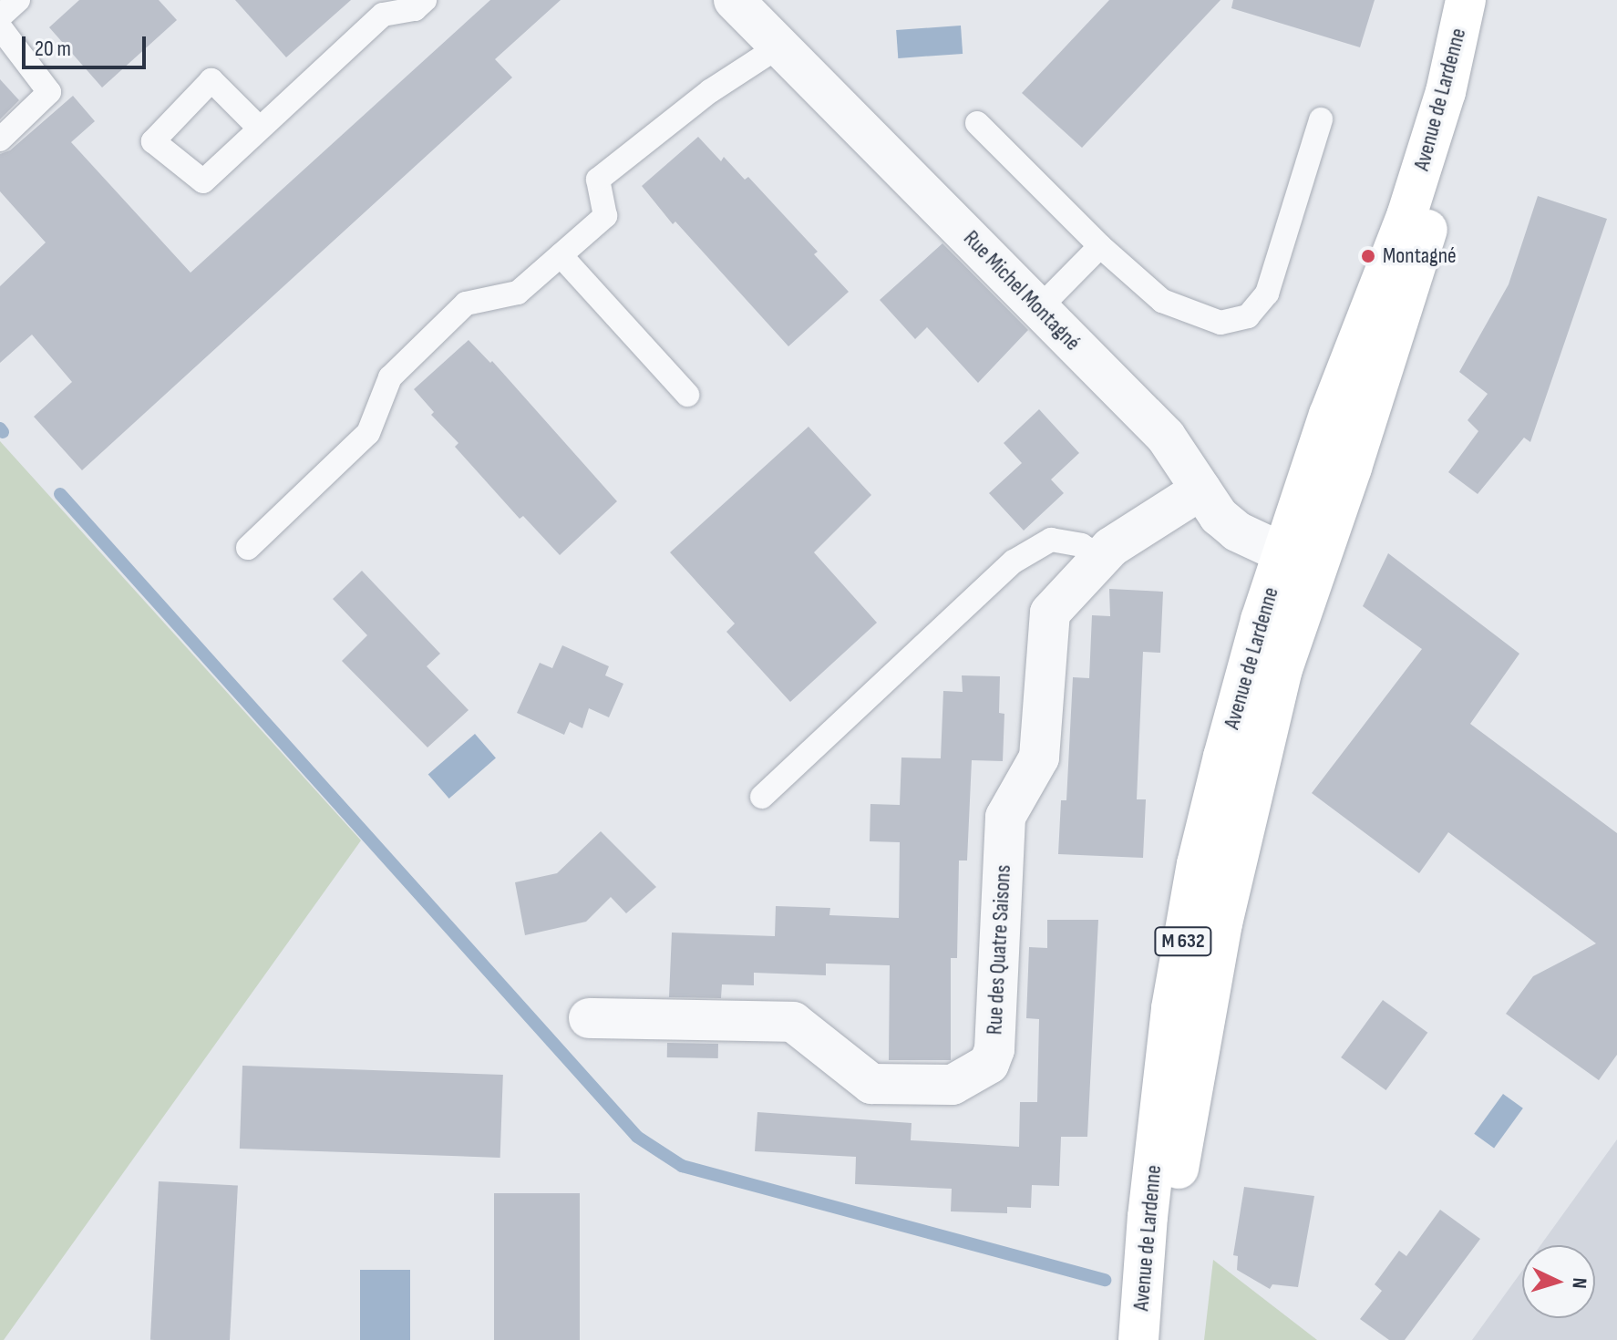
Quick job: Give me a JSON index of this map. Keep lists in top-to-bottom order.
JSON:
{
  "streets": {
    "main road": ["Avenue de Lardenne", "M 632"],
    "street": ["Rue Michel Montagné", "Rue des Quatre Saisons"]
  },
  "crossings": [
    ["Avenue de Lardenne", "Rue Michel Montagné"],
    ["Rue Michel Montagné", "Rue des Quatre Saisons"]
  ],
  "places": ["Montagné"],
  "scale_bar": "20 m",
  "north": "right"
}
